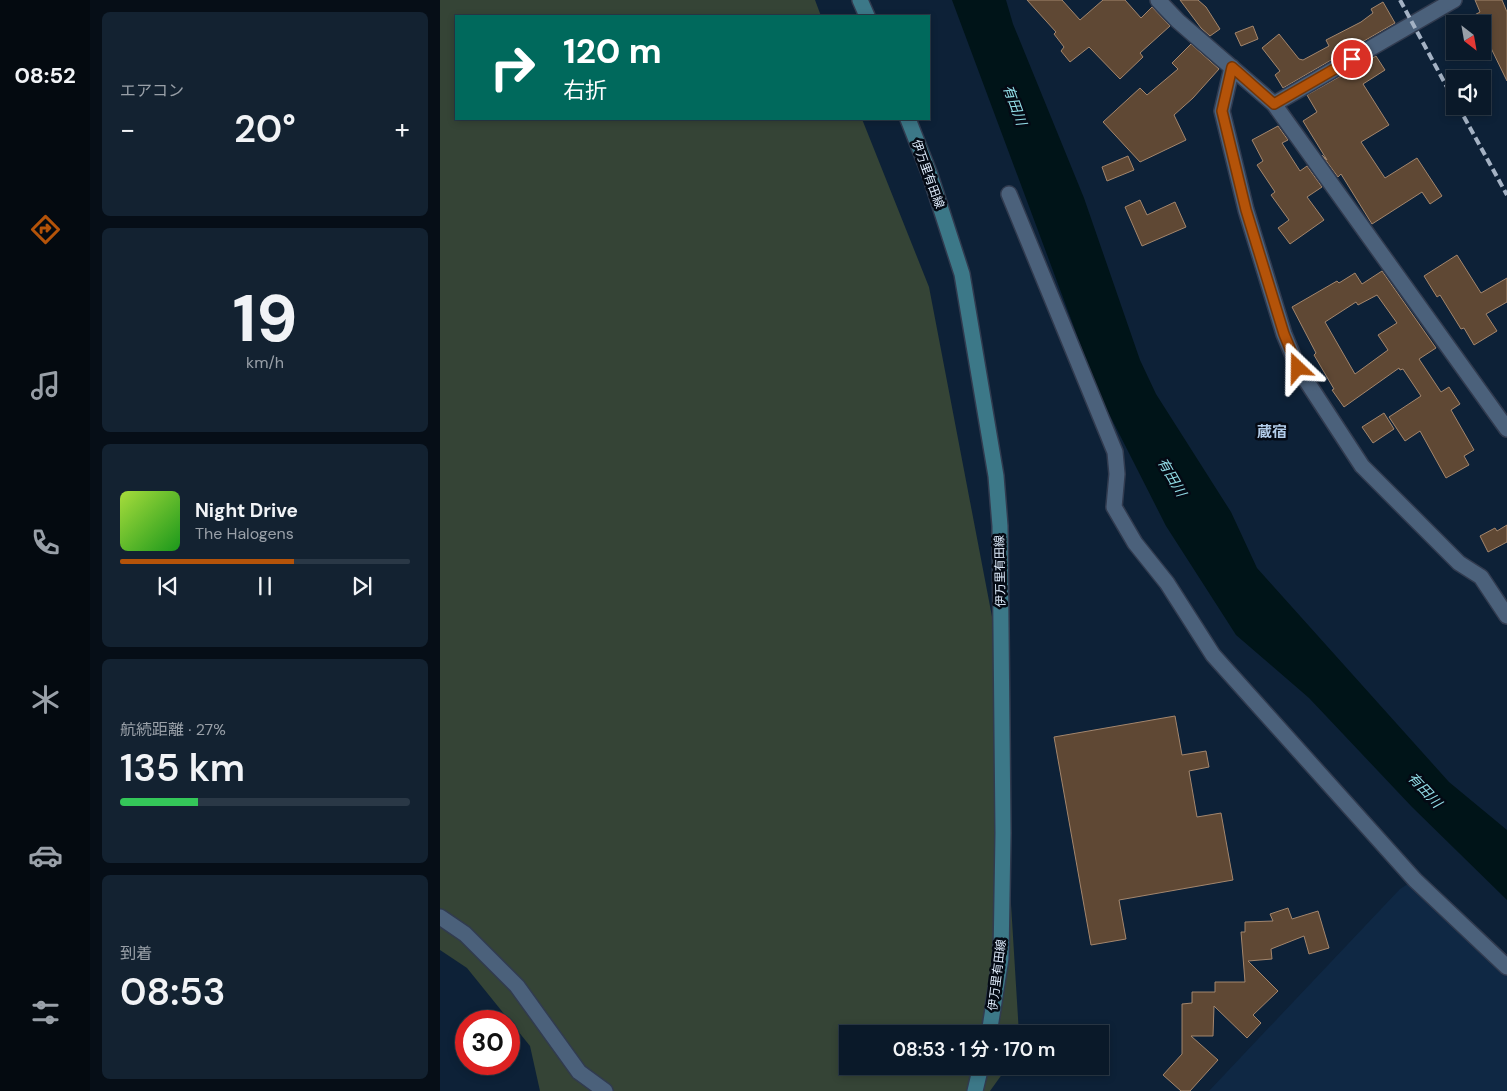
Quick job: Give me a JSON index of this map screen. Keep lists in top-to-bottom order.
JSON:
{
  "streets": {
    "main road": ["伊万里有田線"]
  },
  "districts": ["蔵宿"],
  "water": ["有田川"],
  "north": "bottom right",
  "page": {
    "tabs": "08:52",
    "tile": [
      "エアコン",
      ["19", "km/h"],
      ["航続距離 · 27%", "135 km"],
      ["到着", "08:53"]
    ],
    "turn": ["120 m", "右折"],
    "heat": ["−", "20°", "+"],
    "song": ["Night Drive", "The Halogens"],
    "limit": "30",
    "trip": "08:53 · 1 分 · 170 m"
  }
}
